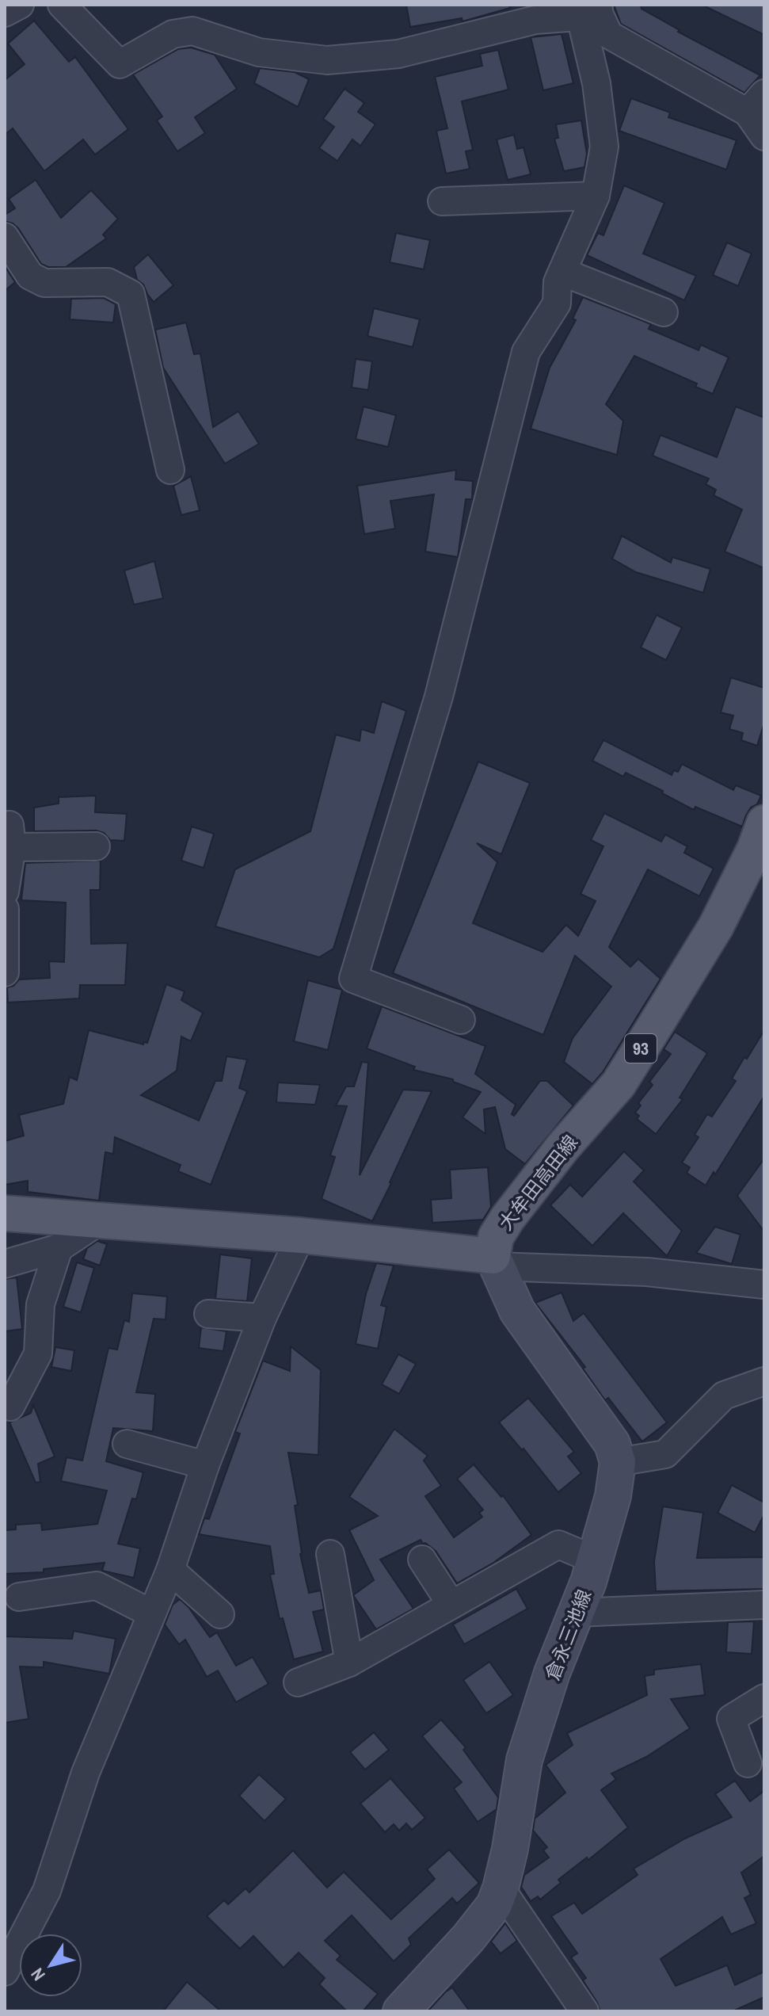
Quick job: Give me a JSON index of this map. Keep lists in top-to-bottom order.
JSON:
{
  "streets": {
    "main road": ["93", "大牟田高田線", "倉永三池線"]
  },
  "north": "bottom left"
}
